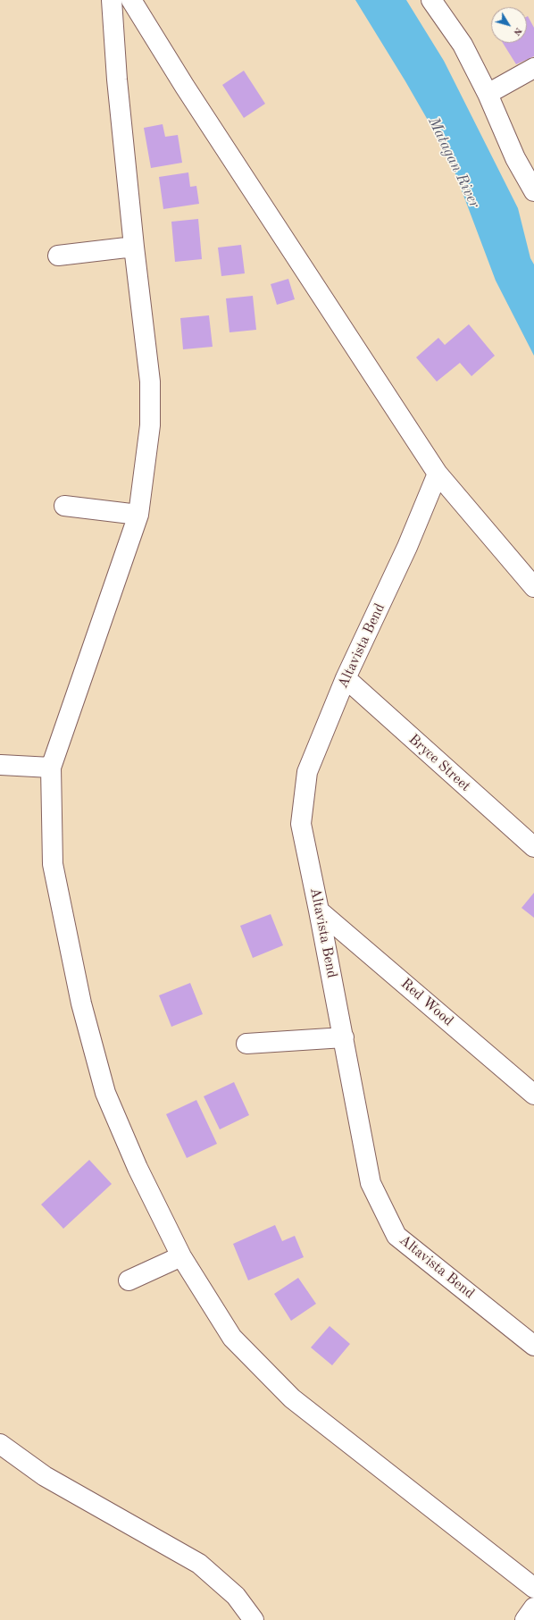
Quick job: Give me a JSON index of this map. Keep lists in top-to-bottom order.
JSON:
{
  "streets": {
    "street": ["Altavista Bend", "Bryce Street", "Red Wood"]
  },
  "crossings": [
    ["Altavista Bend", "Bryce Street"],
    ["Altavista Bend", "Red Wood"]
  ],
  "water": ["Matagan River"],
  "north": "bottom right"
}
